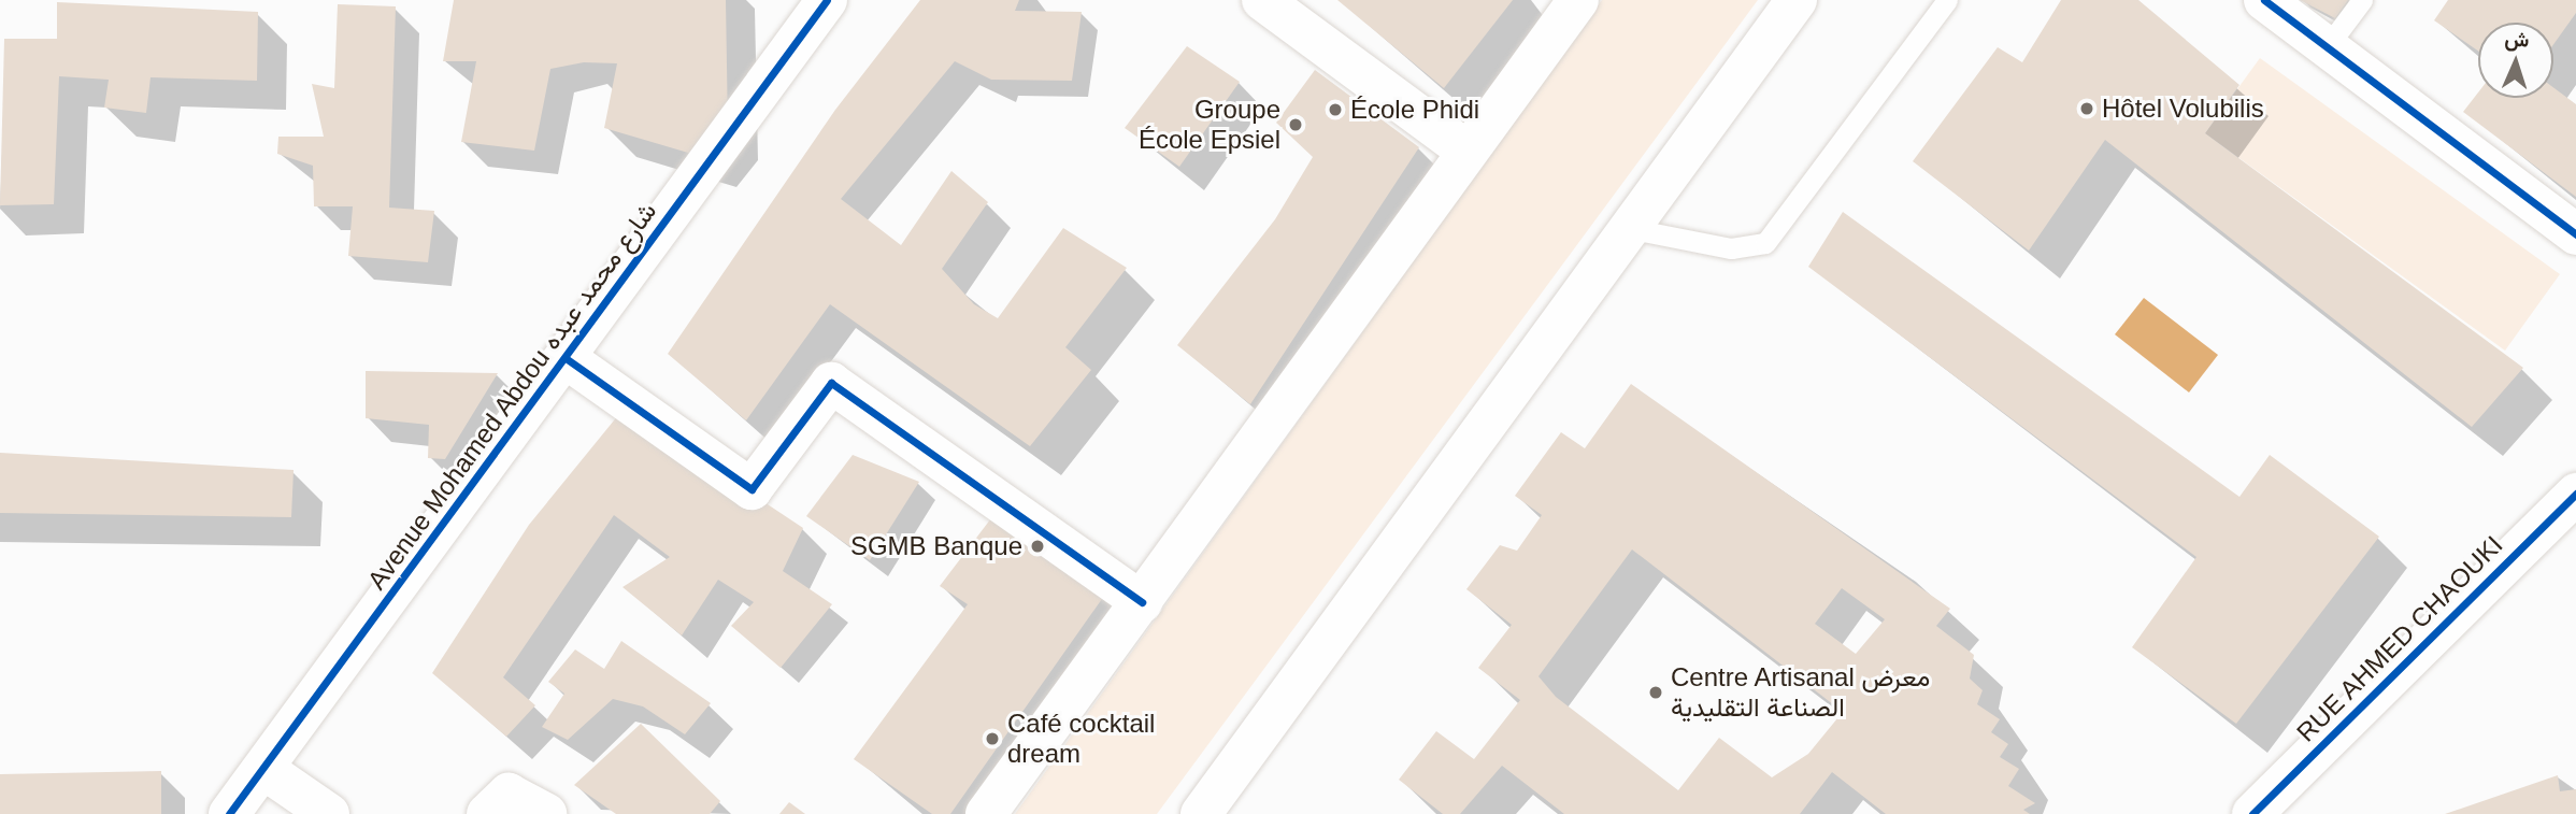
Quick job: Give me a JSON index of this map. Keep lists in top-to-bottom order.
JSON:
{
  "streets": {
    "street": ["Avenue Mohamed Abdou شارع محمد عبده", "RUE AHMED CHAOUKI"]
  },
  "places": [
    "Hôtel Volubilis",
    "École Phidi",
    "Groupe École Epsiel",
    "SGMB Banque",
    "Centre Artisanal معرض الصناعة التقليدية",
    "Café cocktail dream"
  ],
  "north": "top"
}
